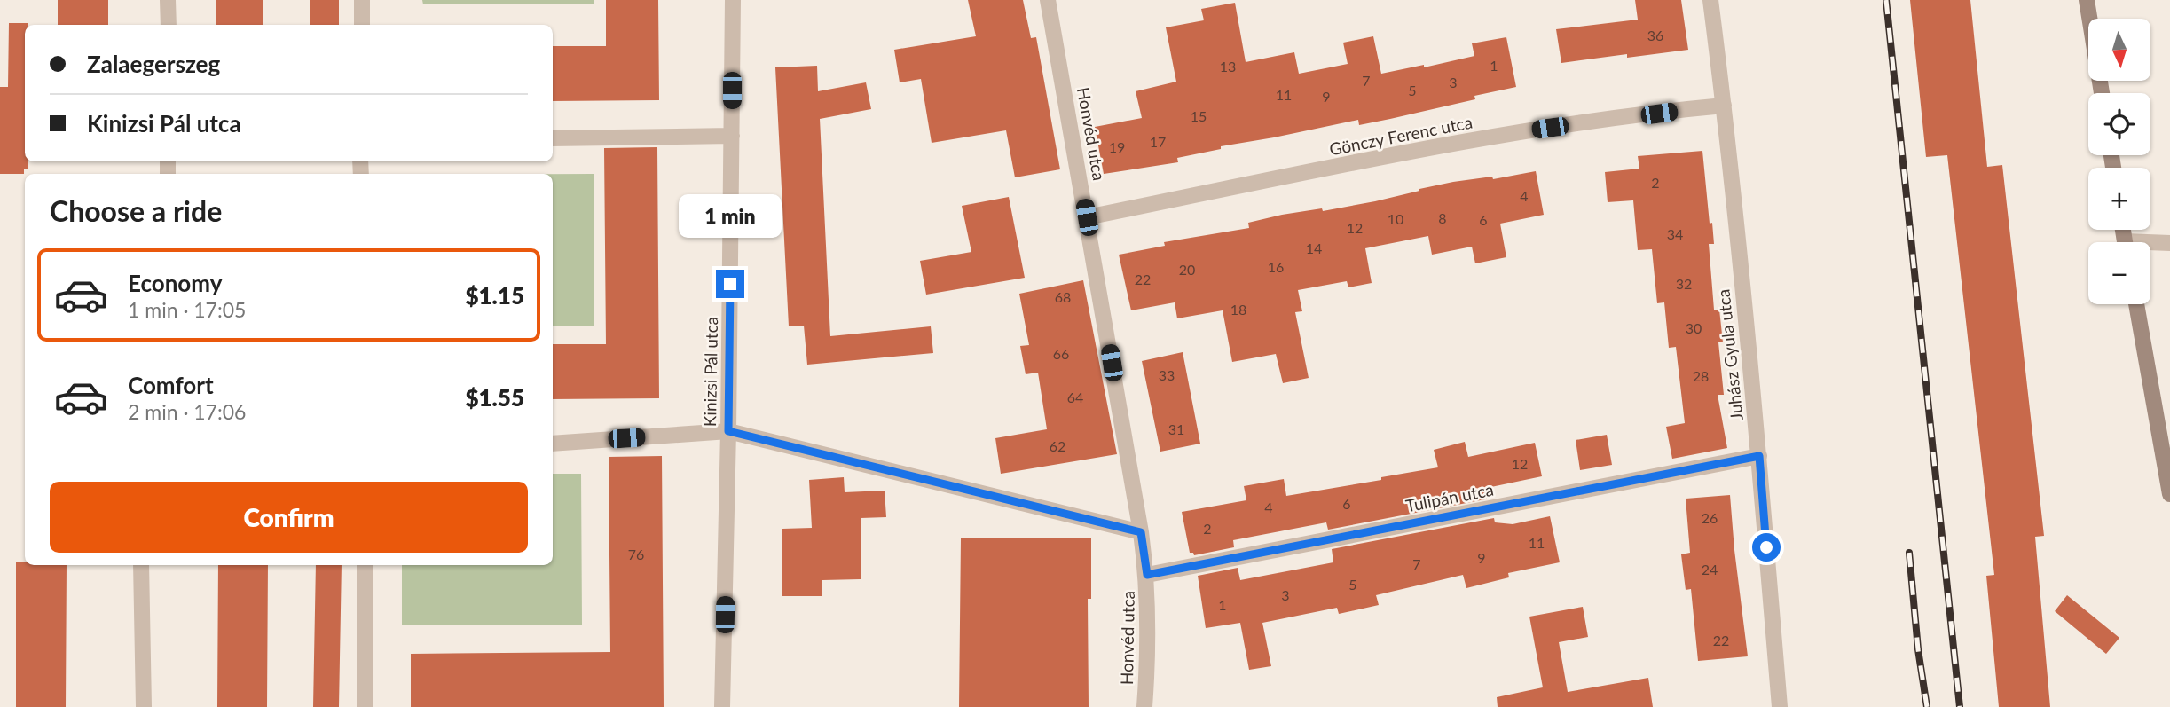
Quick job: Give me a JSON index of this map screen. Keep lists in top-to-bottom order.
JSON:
{
  "streets": {
    "street": [
      "Honvéd utca",
      "Gönczy Ferenc utca",
      "Juhász Gyula utca",
      "Kinizsi Pál utca",
      "Tulipán utca"
    ]
  },
  "crossings": [
    ["Honvéd utca", "Gönczy Ferenc utca"],
    ["Honvéd utca", "Tulipán utca"],
    ["Gönczy Ferenc utca", "Juhász Gyula utca"],
    ["Juhász Gyula utca", "Tulipán utca"]
  ],
  "house_numbers": [
    "36",
    "1",
    "13",
    "7",
    "3",
    "5",
    "11",
    "9",
    "15",
    "17",
    "19",
    "2",
    "4",
    "8",
    "10",
    "6",
    "12",
    "34",
    "14",
    "16",
    "20",
    "22",
    "32",
    "68",
    "18",
    "30",
    "66",
    "33",
    "28",
    "64",
    "31",
    "62",
    "12",
    "6",
    "4",
    "26",
    "2",
    "11",
    "76",
    "9",
    "7",
    "24",
    "5",
    "3",
    "1",
    "22"
  ],
  "north": "bottom",
  "page": {
    "map_buttons": ["+", "−"],
    "banner": ["Zalaegerszeg", "Kinizsi Pál utca"],
    "heading": "Choose a ride",
    "bubble": "1 min",
    "list": [
      {
        "name": "Economy",
        "note": "1 min · 17:05",
        "value": "$1.15"
      },
      {
        "name": "Comfort",
        "note": "2 min · 17:06",
        "value": "$1.55"
      }
    ],
    "buttons": "Confirm"
  }
}
